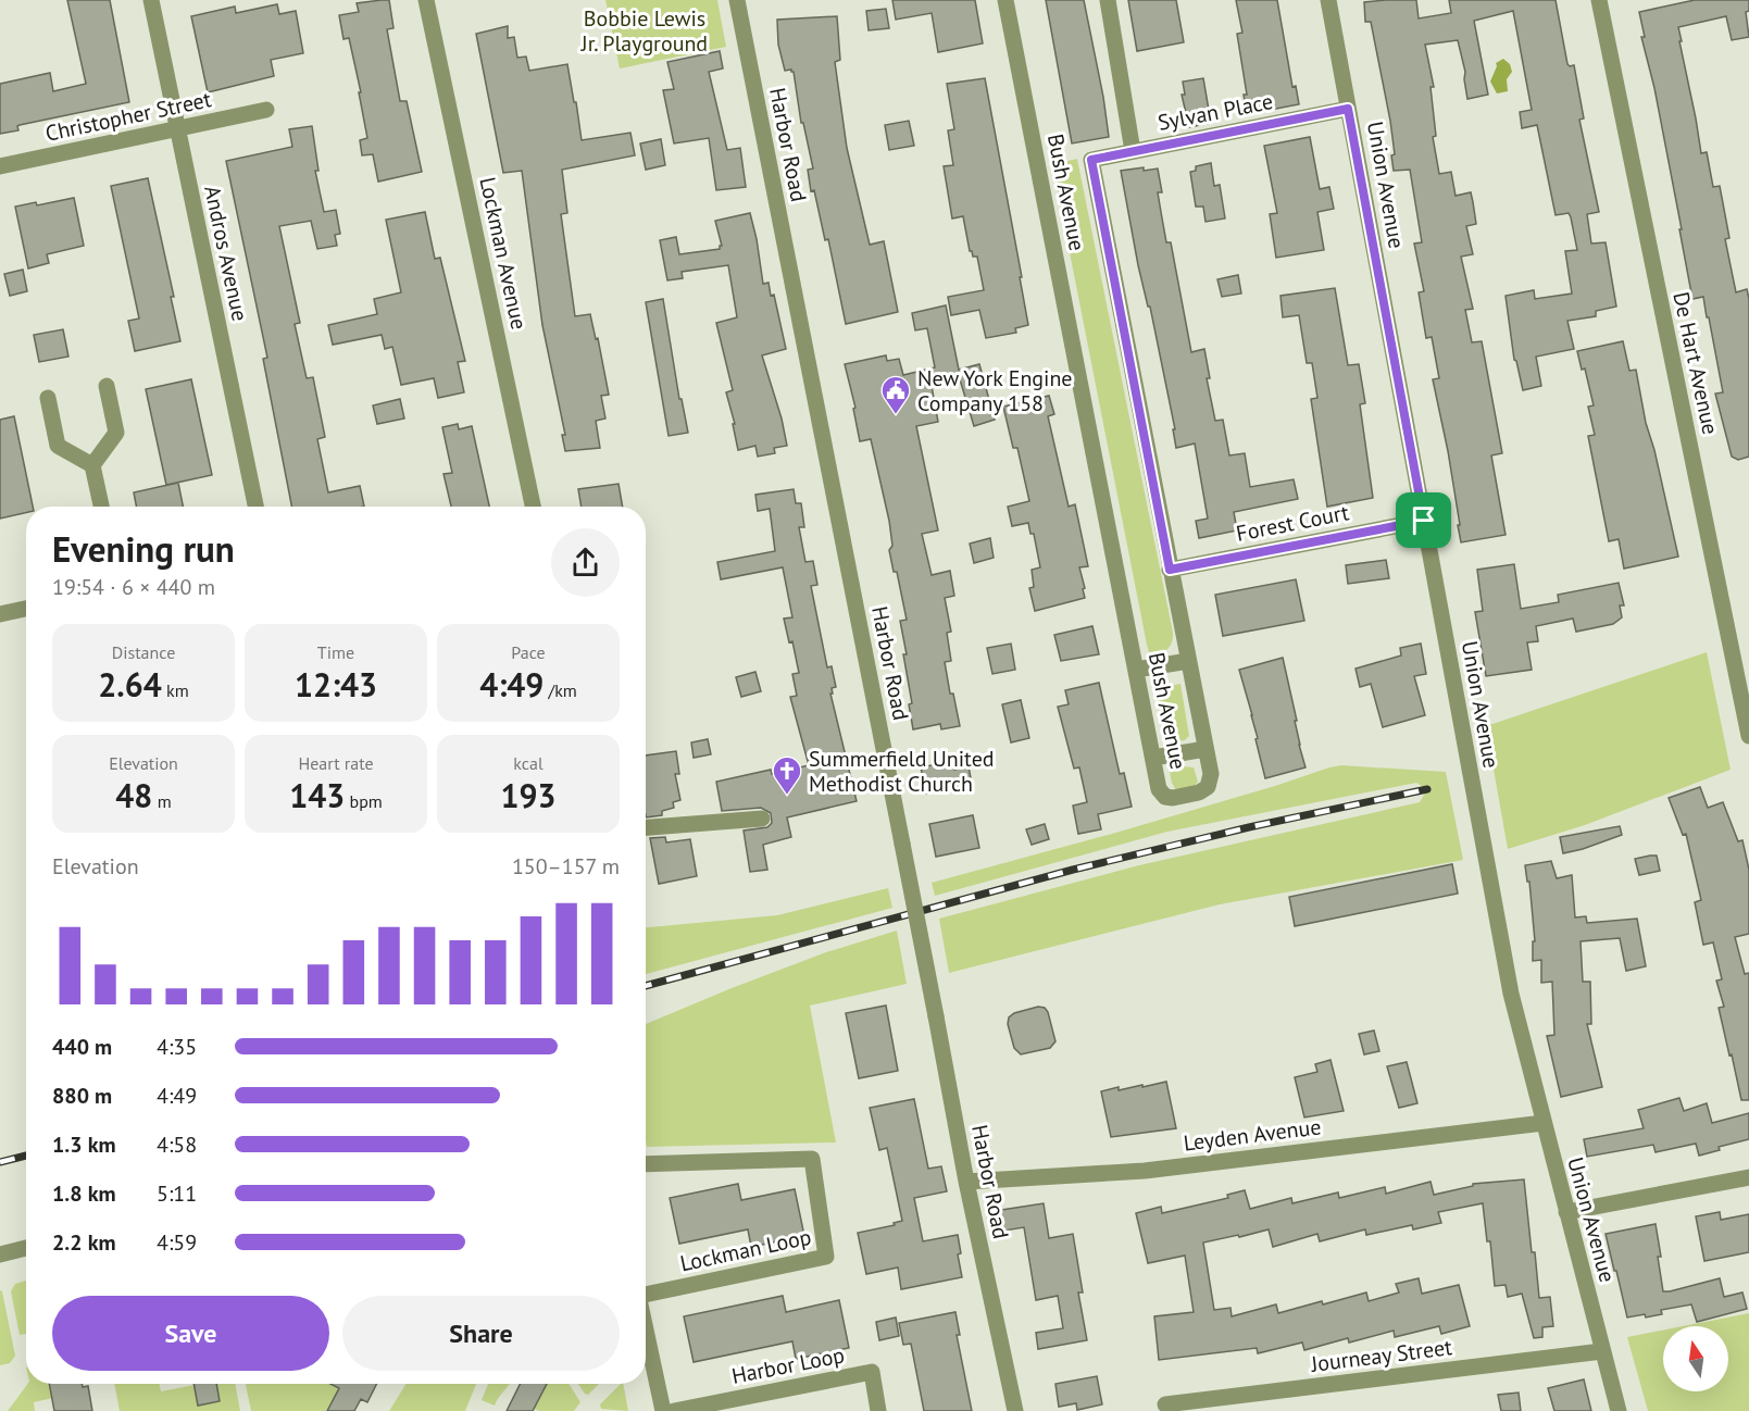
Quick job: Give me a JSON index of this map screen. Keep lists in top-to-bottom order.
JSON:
{
  "streets": {
    "street": [
      "Sylvan Place",
      "Christopher Street",
      "Harbor Road",
      "Union Avenue",
      "Bush Avenue",
      "Andros Avenue",
      "Lockman Avenue",
      "De Hart Avenue",
      "Forest Court",
      "Leyden Avenue",
      "Lockman Loop",
      "Journeay Street",
      "Harbor Loop"
    ]
  },
  "crossings": [
    ["Sylvan Place", "Union Avenue"],
    ["Sylvan Place", "Bush Avenue"],
    ["Christopher Street", "Andros Avenue"],
    ["Harbor Road", "Leyden Avenue"],
    ["Union Avenue", "Forest Court"],
    ["Union Avenue", "Leyden Avenue"],
    ["Union Avenue", "Journeay Street"],
    ["Bush Avenue", "Forest Court"]
  ],
  "parks": ["Bobbie Lewis Jr. Playground"],
  "places": {
    "public building": ["New York Engine Company 158"],
    "church": ["Summerfield United Methodist Church"]
  },
  "north": "top",
  "page": {
    "heading": ["Evening run", "19:54 · 6 × 440 m"],
    "stats": [
      ["Distance", "2.64 km"],
      ["Time", "12:43"],
      ["Pace", "4:49 /km"],
      ["Elevation", "48 m"],
      ["Heart rate", "143 bpm"],
      ["kcal", "193"]
    ],
    "chart": ["Elevation", "150–157 m"],
    "list": [
      {
        "name": "440 m",
        "note": "4:35"
      },
      {
        "name": "880 m",
        "note": "4:49"
      },
      {
        "name": "1.3 km",
        "note": "4:58"
      },
      {
        "name": "1.8 km",
        "note": "5:11"
      },
      {
        "name": "2.2 km",
        "note": "4:59"
      }
    ],
    "buttons": ["Save", "Share"]
  }
}
